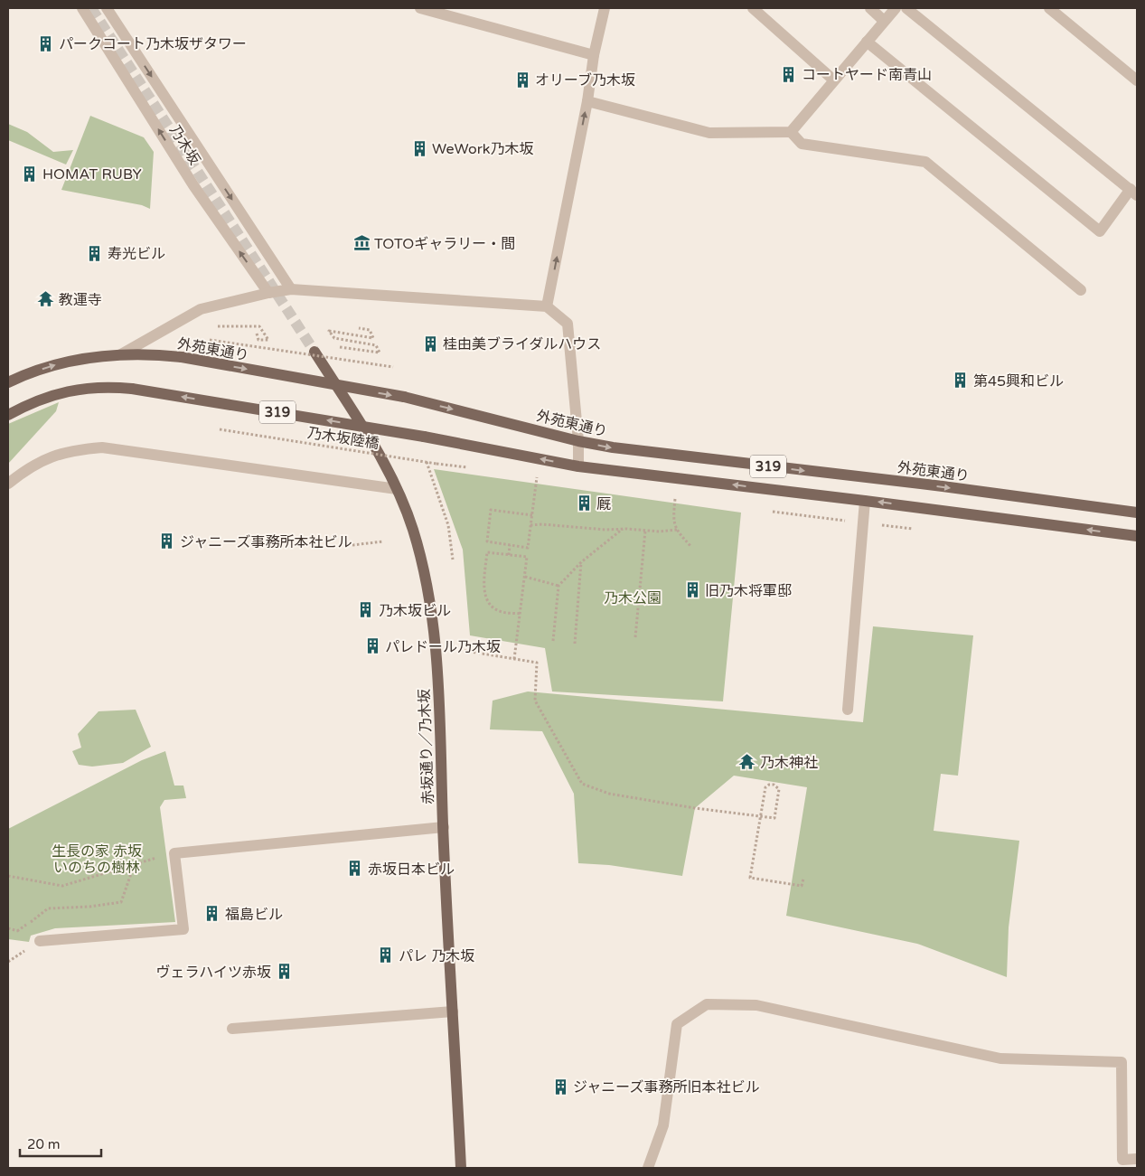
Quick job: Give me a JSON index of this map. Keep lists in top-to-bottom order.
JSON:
{
  "streets": {
    "main road": ["外苑東通り", "319", "赤坂通り／乃木坂"],
    "street": ["乃木坂"],
    "path": ["乃木坂陸橋"]
  },
  "parks": ["乃木公園", "生長の家 赤坂 いのちの樹林"],
  "places": {
    "building": [
      "パークコート乃木坂ザタワー",
      "コートヤード南青山",
      "オリーブ乃木坂",
      "WeWork乃木坂",
      "HOMAT RUBY",
      "寿光ビル",
      "桂由美ブライダルハウス",
      "第45興和ビル",
      "厩",
      "ジャニーズ事務所本社ビル",
      "旧乃木将軍邸",
      "乃木坂ビル",
      "パレドール乃木坂",
      "赤坂日本ビル",
      "福島ビル",
      "パレ 乃木坂",
      "ヴェラハイツ赤坂",
      "ジャニーズ事務所旧本社ビル"
    ],
    "museum": ["TOTOギャラリー・間"],
    "temple": ["教運寺", "乃木神社"]
  },
  "scale_bar": "20 m"
}
